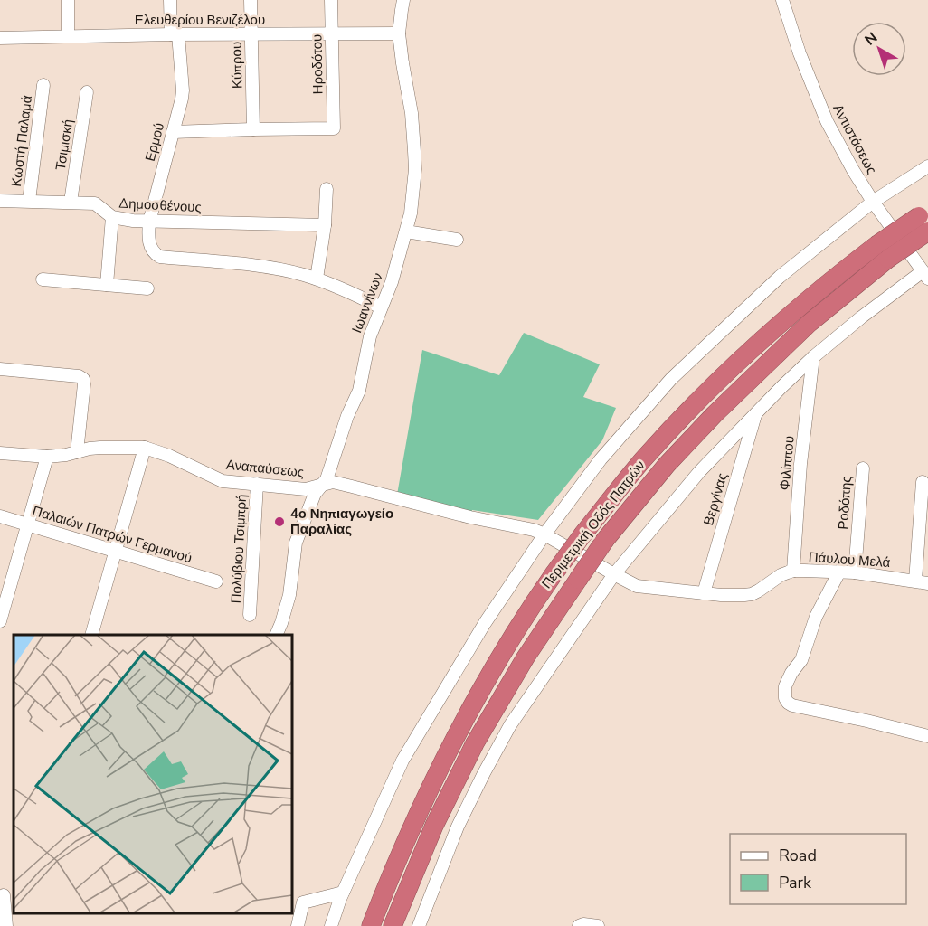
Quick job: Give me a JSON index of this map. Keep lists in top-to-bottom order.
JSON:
{
  "streets": {
    "highway": ["Περιμετρική Οδός Πατρών"],
    "street": [
      "Ελευθερίου Βενιζέλου",
      "Ηροδότου",
      "Κύπρου",
      "Αντιστάσεως",
      "Κωστή Παλαμά",
      "Ερμού",
      "Τσιμισκή",
      "Δημοσθένους",
      "Ιωαννίνων",
      "Φιλίππου",
      "Αναπαύσεως",
      "Βεργίνας",
      "Ροδόπης",
      "Παλαιών Πατρών Γερμανού",
      "Πολύβιου Τσιμπρή",
      "Πάυλου Μελά"
    ]
  },
  "crossings": [
    ["Ελευθερίου Βενιζέλου", "Ηροδότου"],
    ["Ελευθερίου Βενιζέλου", "Κύπρου"],
    ["Ελευθερίου Βενιζέλου", "Ερμού"],
    ["Ελευθερίου Βενιζέλου", "Ιωαννίνων"],
    ["Ηροδότου", "Κύπρου"],
    ["Κωστή Παλαμά", "Δημοσθένους"],
    ["Ερμού", "Δημοσθένους"],
    ["Τσιμισκή", "Δημοσθένους"],
    ["Ιωαννίνων", "Αναπαύσεως"],
    ["Φιλίππου", "Πάυλου Μελά"],
    ["Αναπαύσεως", "Πολύβιου Τσιμπρή"],
    ["Αναπαύσεως", "Πάυλου Μελά"],
    ["Βεργίνας", "Πάυλου Μελά"],
    ["Ροδόπης", "Πάυλου Μελά"]
  ],
  "places": ["4o Νηπιαγωγείο Παραλίας"],
  "legend": ["Road", "Park"],
  "north": "top left"
}
